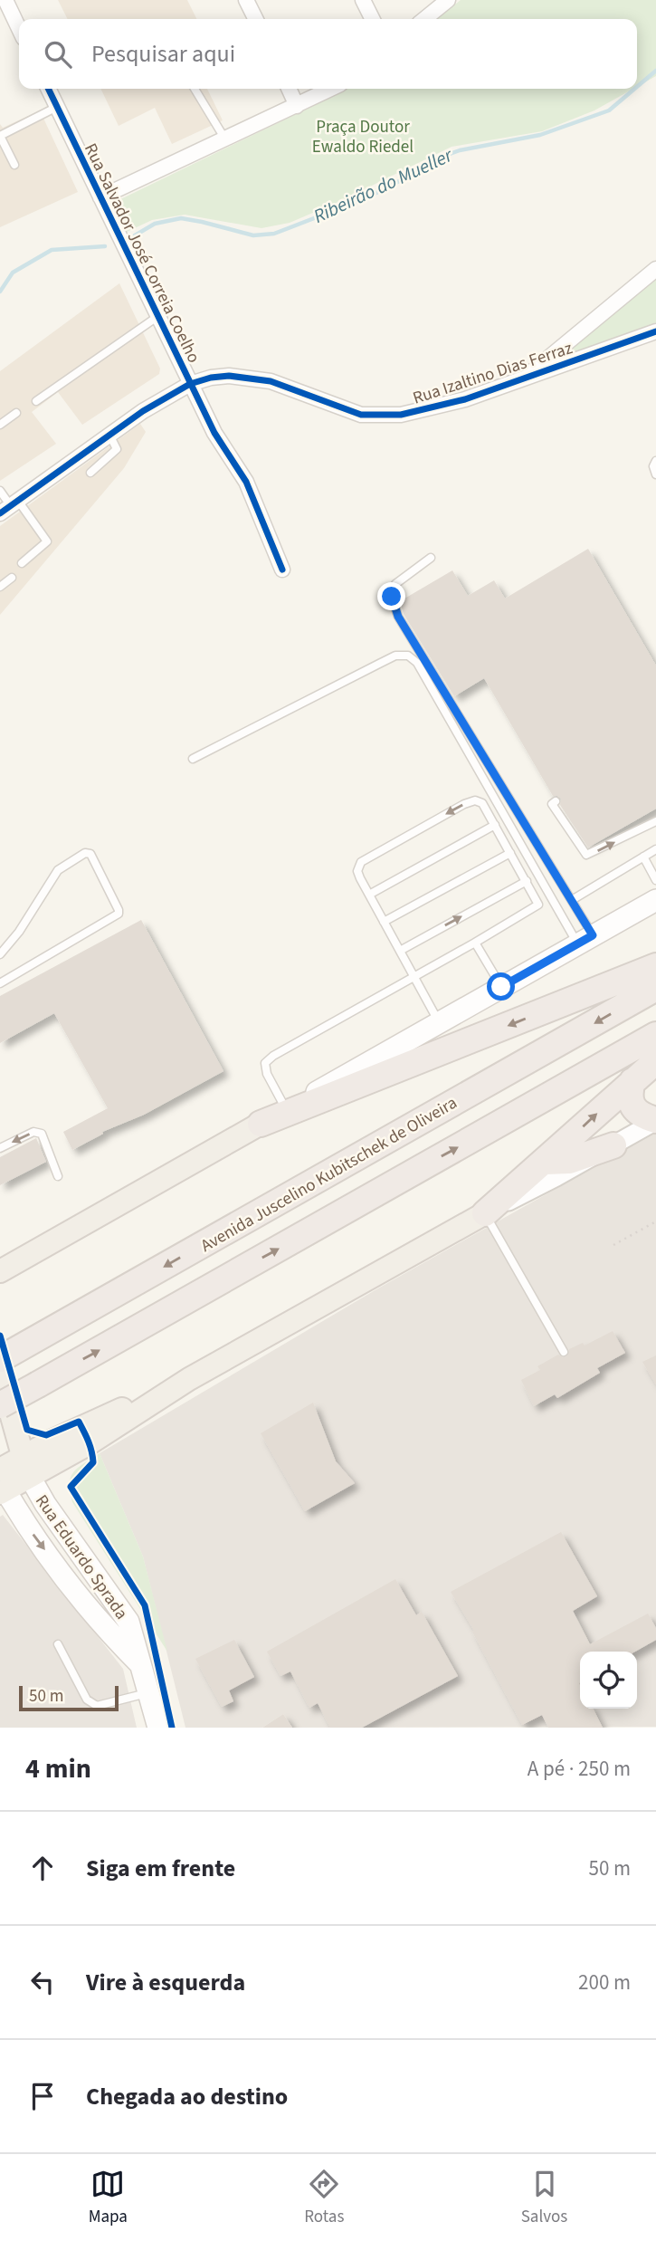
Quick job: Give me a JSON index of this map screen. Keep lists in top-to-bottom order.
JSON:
{
  "streets": {
    "highway": ["Avenida Juscelino Kubitschek de Oliveira"],
    "main road": ["Rua Eduardo Sprada"],
    "street": ["Rua Salvador José Correia Coelho", "Rua Izaltino Dias Ferraz"]
  },
  "crossings": [
    ["Rua Salvador José Correia Coelho", "Rua Izaltino Dias Ferraz"]
  ],
  "water": ["Ribeirão do Mueller"],
  "parks": ["Praça Doutor Ewaldo Riedel"],
  "scale_bar": "50 m",
  "page": {
    "search": "Pesquisar aqui",
    "scale": "50 m",
    "heading": ["4 min", "A pé · 250 m"],
    "list": [
      ["Siga em frente", "50 m"],
      ["Vire à esquerda", "200 m"],
      "Chegada ao destino"
    ],
    "nav": ["Mapa", "Rotas", "Salvos"]
  }
}
